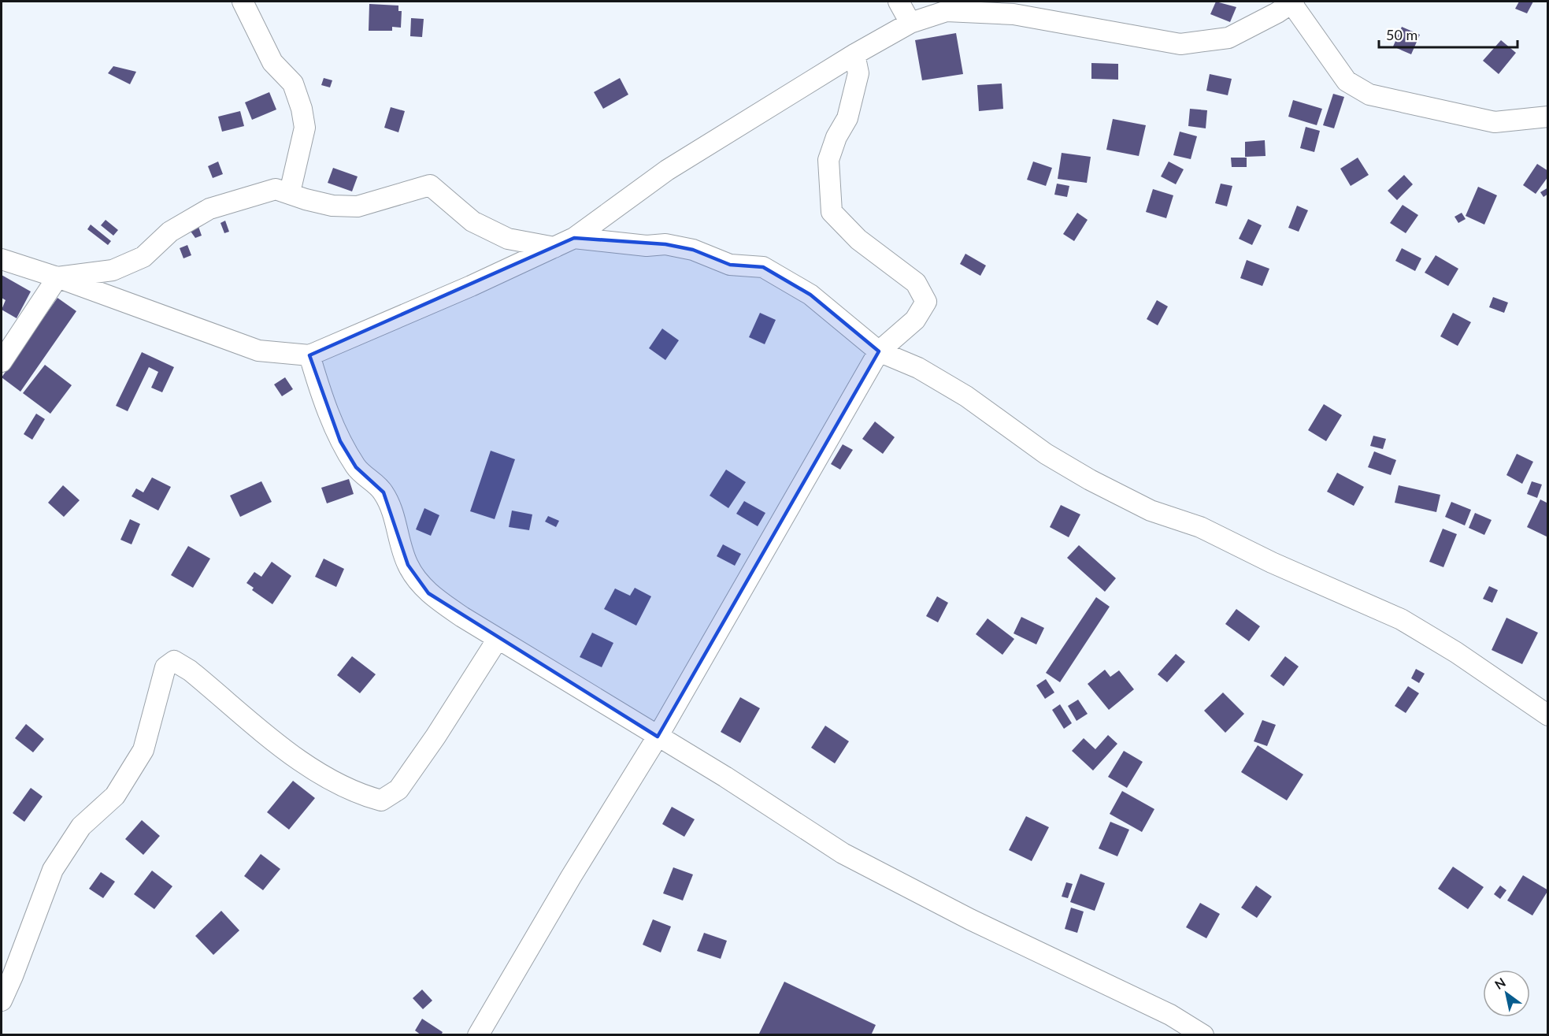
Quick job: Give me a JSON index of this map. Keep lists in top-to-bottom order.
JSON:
{
  "scale_bar": "50 m",
  "north": "top left"
}
